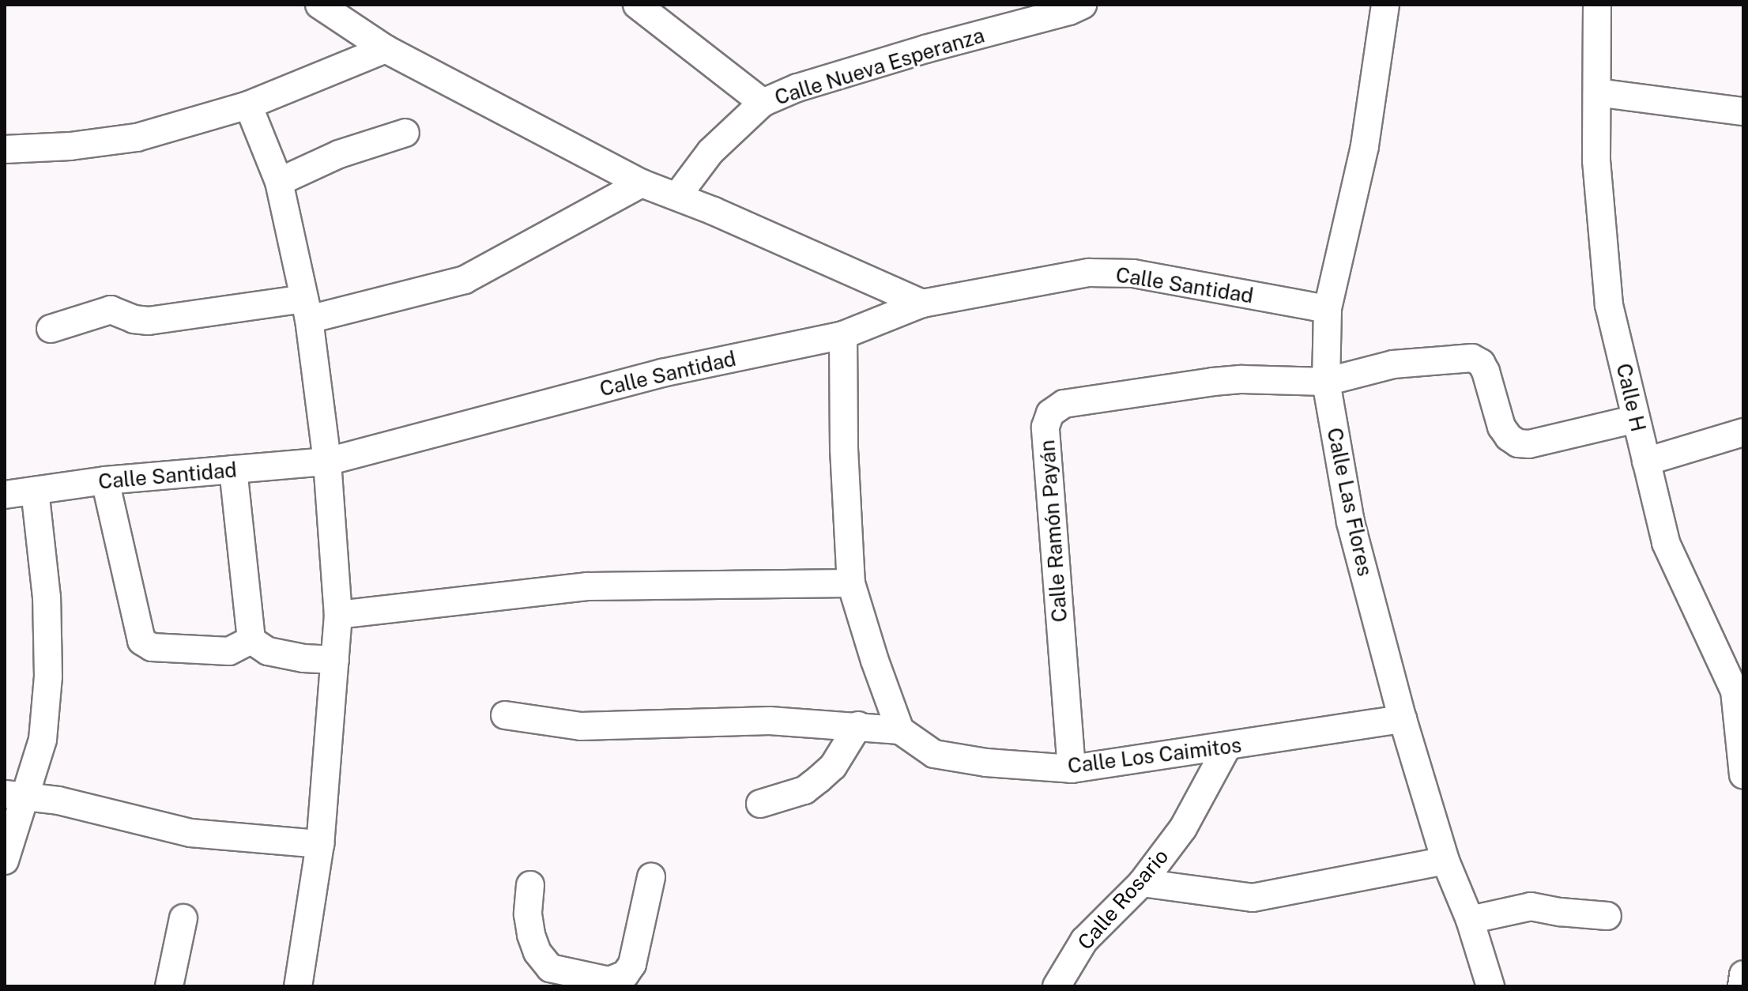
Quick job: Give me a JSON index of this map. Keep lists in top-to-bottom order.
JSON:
{
  "streets": {
    "street": [
      "Calle Nueva Esperanza",
      "Calle Santidad",
      "Calle H",
      "Calle Las Flores",
      "Calle Ramón Payán",
      "Calle Los Caimitos",
      "Calle Rosario"
    ]
  },
  "crossings": [
    ["Calle Santidad", "Calle Las Flores"],
    ["Calle H", "Calle Ramón Payán"],
    ["Calle Las Flores", "Calle Ramón Payán"],
    ["Calle Las Flores", "Calle Los Caimitos"],
    ["Calle Ramón Payán", "Calle Los Caimitos"],
    ["Calle Los Caimitos", "Calle Rosario"]
  ]
}
